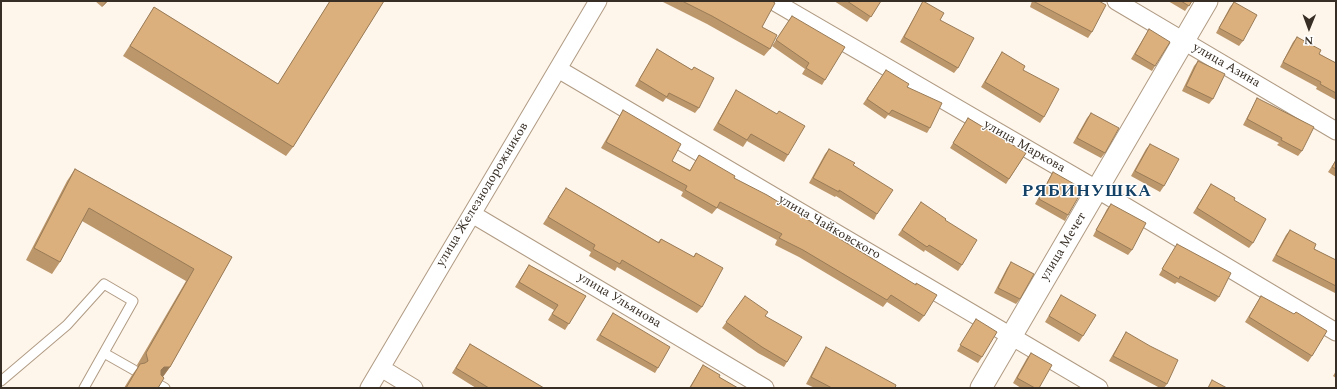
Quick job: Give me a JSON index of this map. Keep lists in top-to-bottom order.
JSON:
{
  "streets": {
    "street": [
      "улица Азина",
      "улица Маркова",
      "улица Железнодорожников",
      "улица Чайковского",
      "улица Мечет",
      "улица Ульянова"
    ]
  },
  "crossings": [
    ["улица Азина", "улица Мечет"],
    ["улица Маркова", "улица Мечет"],
    ["улица Железнодорожников", "улица Чайковского"],
    ["улица Железнодорожников", "улица Ульянова"],
    ["улица Чайковского", "улица Мечет"]
  ],
  "districts": ["РЯБИНУШКА"],
  "north": "bottom"
}
